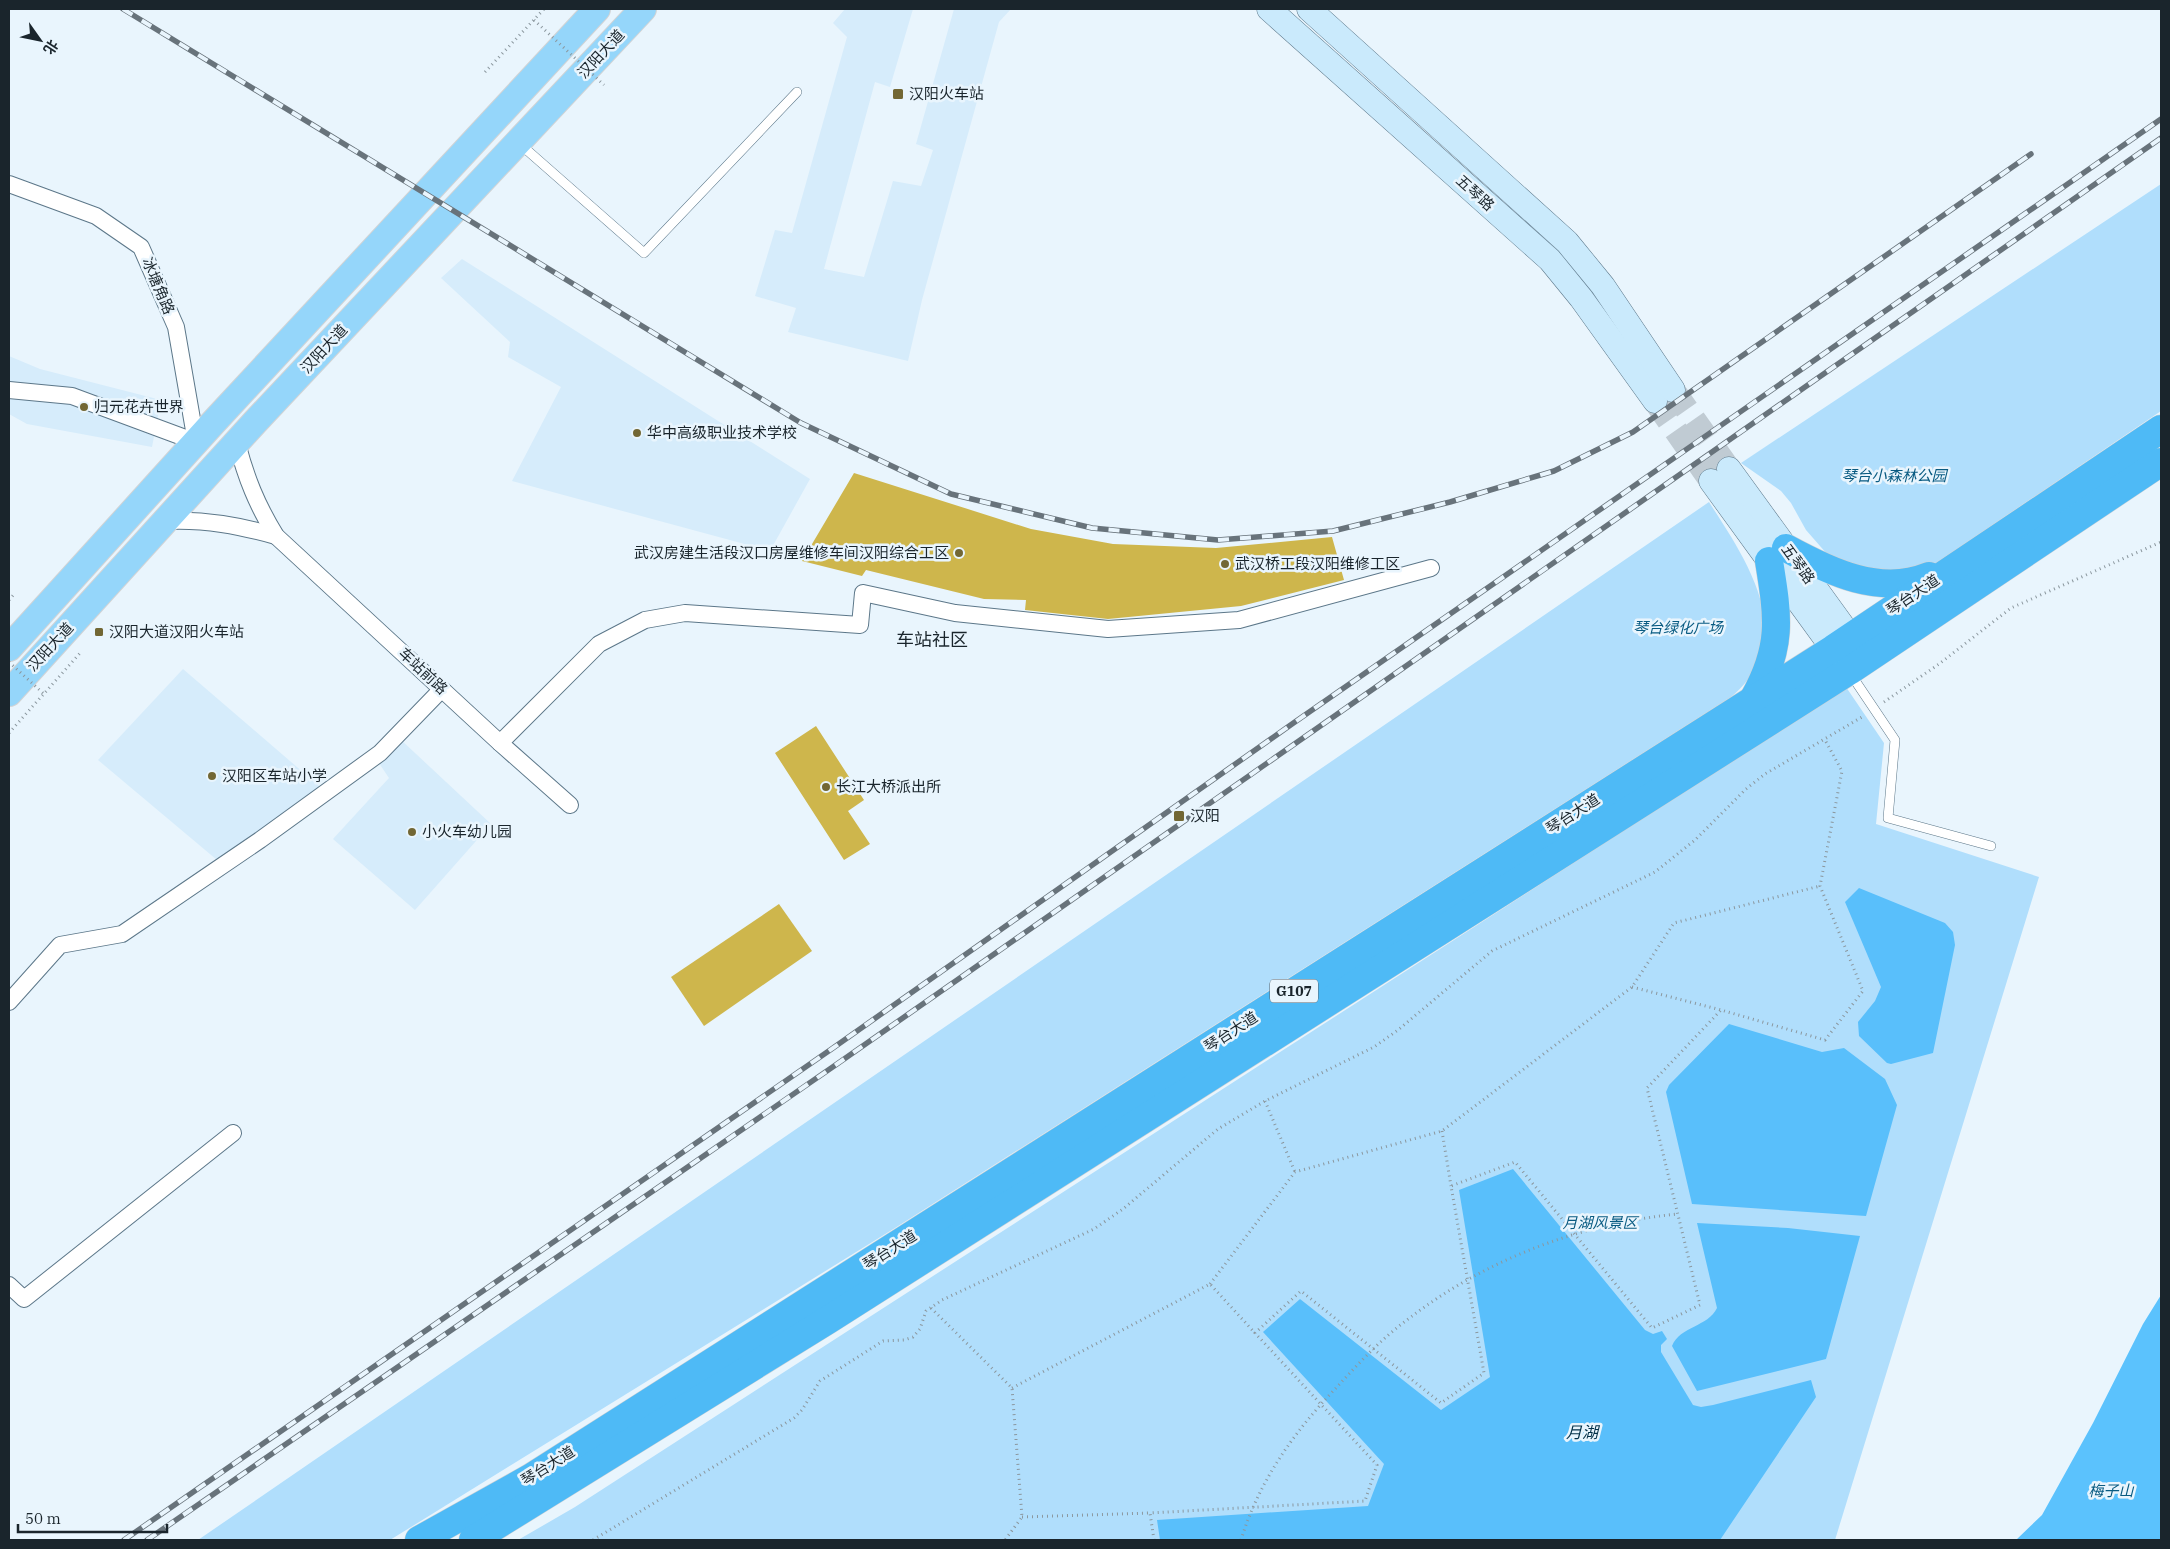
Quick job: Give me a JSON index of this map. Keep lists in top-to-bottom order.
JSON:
{
  "streets": {
    "highway": ["琴台大道", "G107"],
    "main road": ["汉阳大道", "五琴路"],
    "street": ["冰塘角路", "车站前路"]
  },
  "crossings": [
    ["汉阳大道", "冰塘角路"],
    ["五琴路", "琴台大道"]
  ],
  "districts": ["车站社区"],
  "water": ["月湖"],
  "parks": [
    "琴台小森林公园",
    "琴台绿化广场",
    "月湖风景区",
    "梅子山"
  ],
  "places": {
    "transit": ["汉阳火车站", "汉阳大道汉阳火车站", "汉阳"],
    "other": [
      "归元花卉世界",
      "华中高级职业技术学校",
      "武汉房建生活段汉口房屋维修车间汉阳综合工区",
      "武汉桥工段汉阳维修工区",
      "汉阳区车站小学",
      "长江大桥派出所",
      "小火车幼儿园"
    ]
  },
  "scale_bar": "50 m",
  "north": "bottom right"
}
